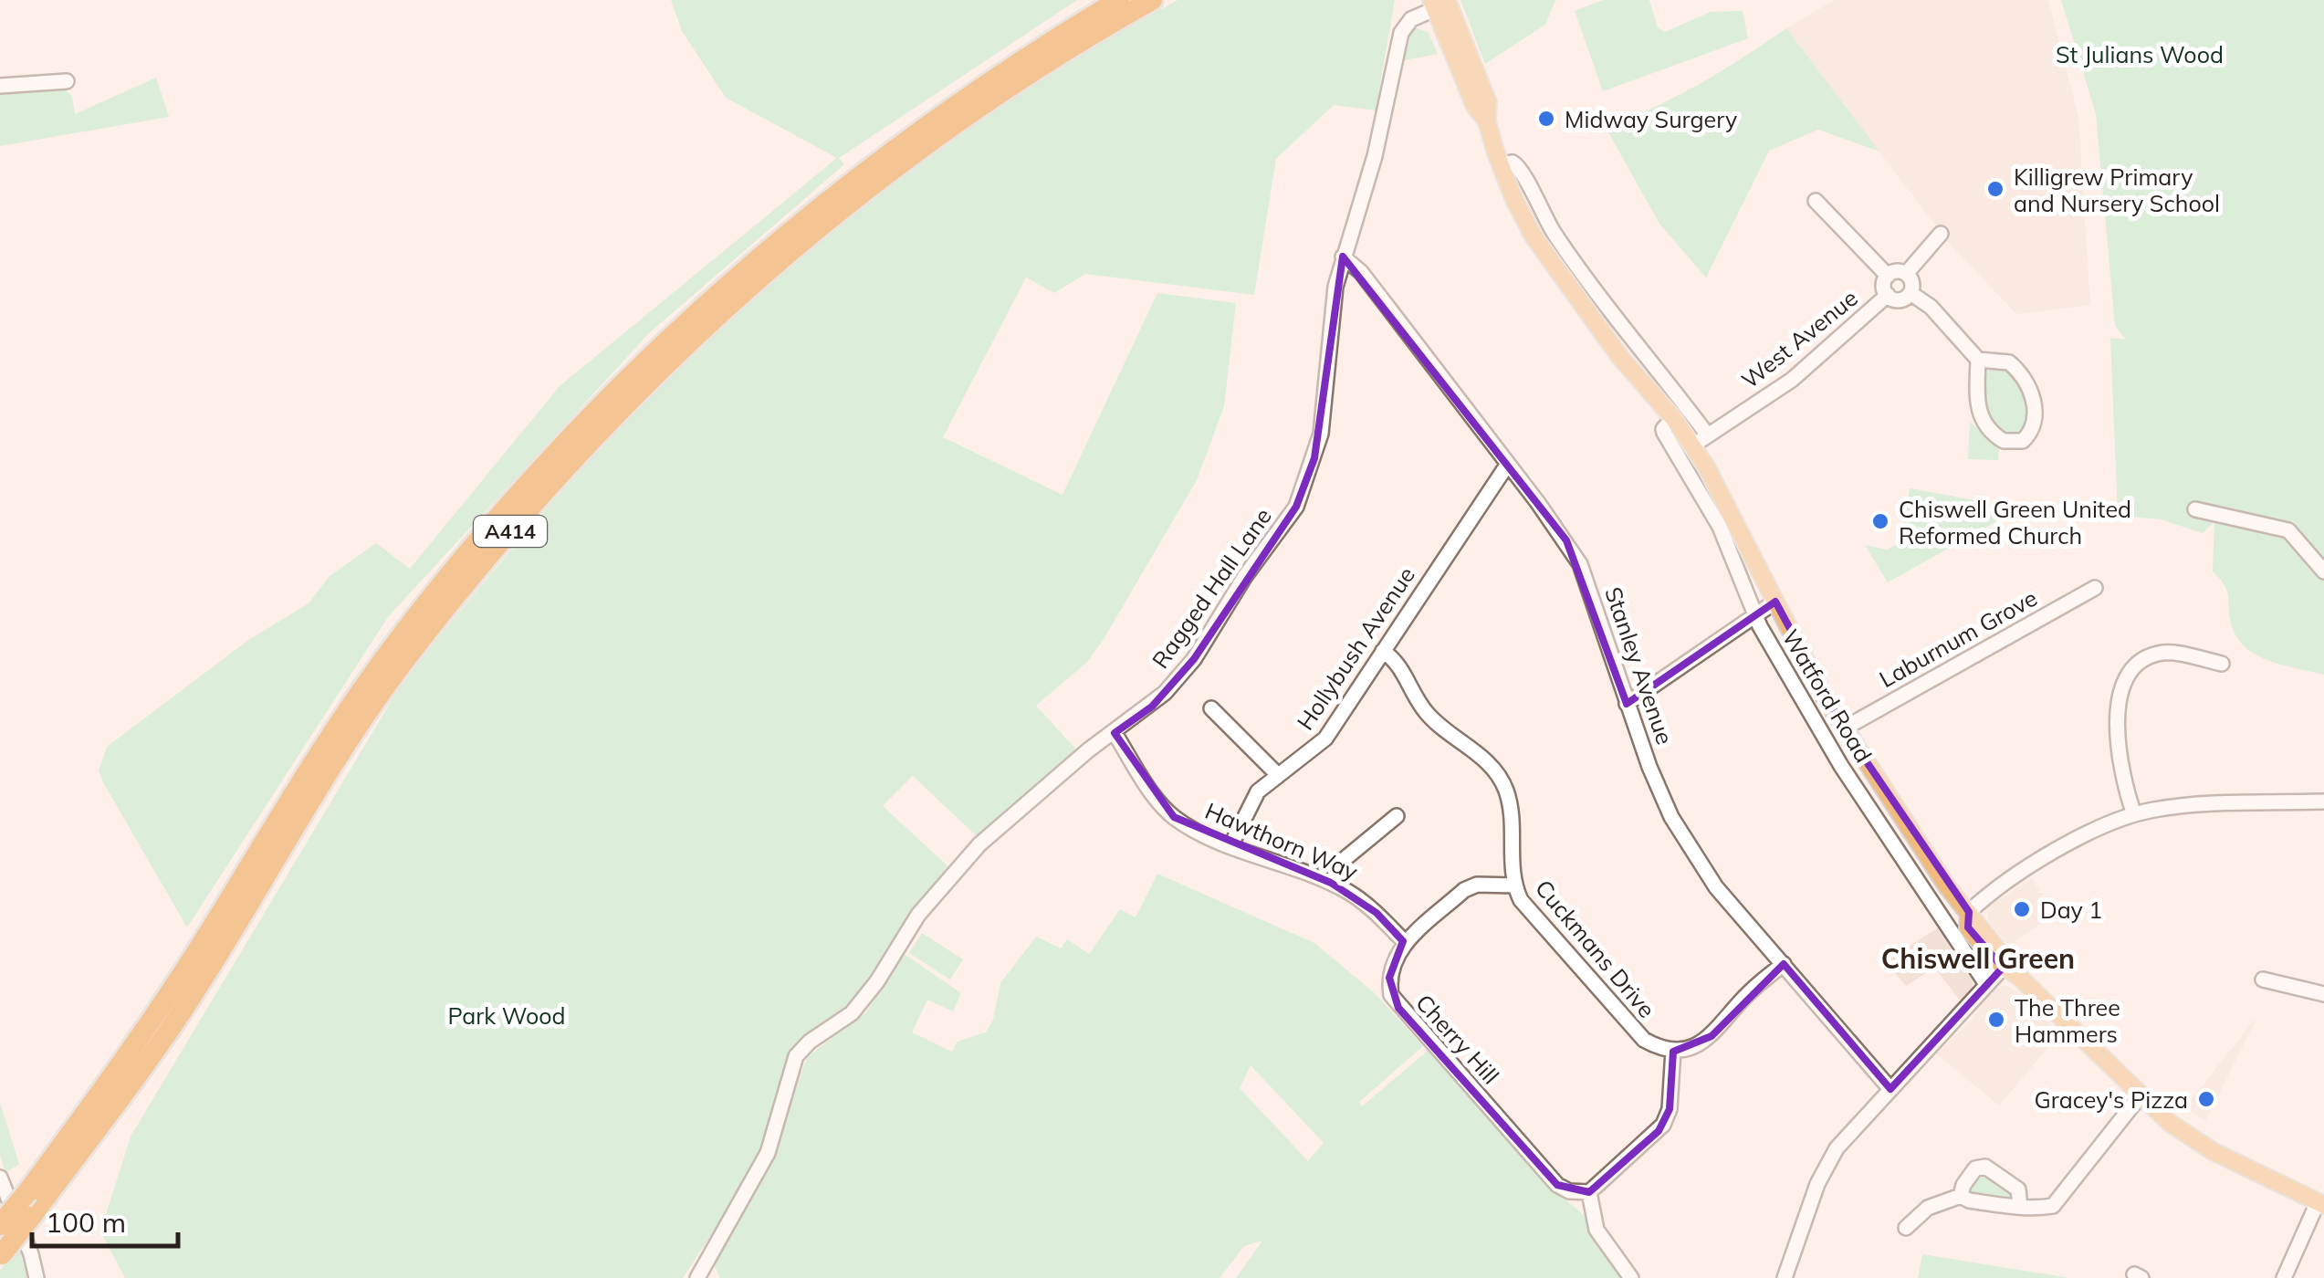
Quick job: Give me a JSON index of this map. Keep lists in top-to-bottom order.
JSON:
{
  "streets": {
    "highway": ["A414"],
    "main road": ["Watford Road"],
    "street": [
      "West Avenue",
      "Ragged Hall Lane",
      "Laburnum Grove",
      "Hollybush Avenue",
      "Stanley Avenue",
      "Hawthorn Way",
      "Cuckmans Drive",
      "Cherry Hill"
    ]
  },
  "crossings": [
    ["West Avenue", "Watford Road"],
    ["Ragged Hall Lane", "Stanley Avenue"],
    ["Ragged Hall Lane", "Watford Road"],
    ["Ragged Hall Lane", "Hawthorn Way"],
    ["Laburnum Grove", "Watford Road"],
    ["Hollybush Avenue", "Stanley Avenue"],
    ["Hollybush Avenue", "Hawthorn Way"],
    ["Hollybush Avenue", "Cuckmans Drive"],
    ["Hawthorn Way", "Cherry Hill"],
    ["Cuckmans Drive", "Cherry Hill"]
  ],
  "districts": ["Chiswell Green"],
  "parks": ["St Julians Wood", "Park Wood"],
  "places": [
    "Midway Surgery",
    "Killigrew Primary and Nursery School",
    "Chiswell Green United Reformed Church",
    "Day 1",
    "The Three Hammers",
    "Gracey's Pizza"
  ],
  "scale_bar": "100 m"
}
